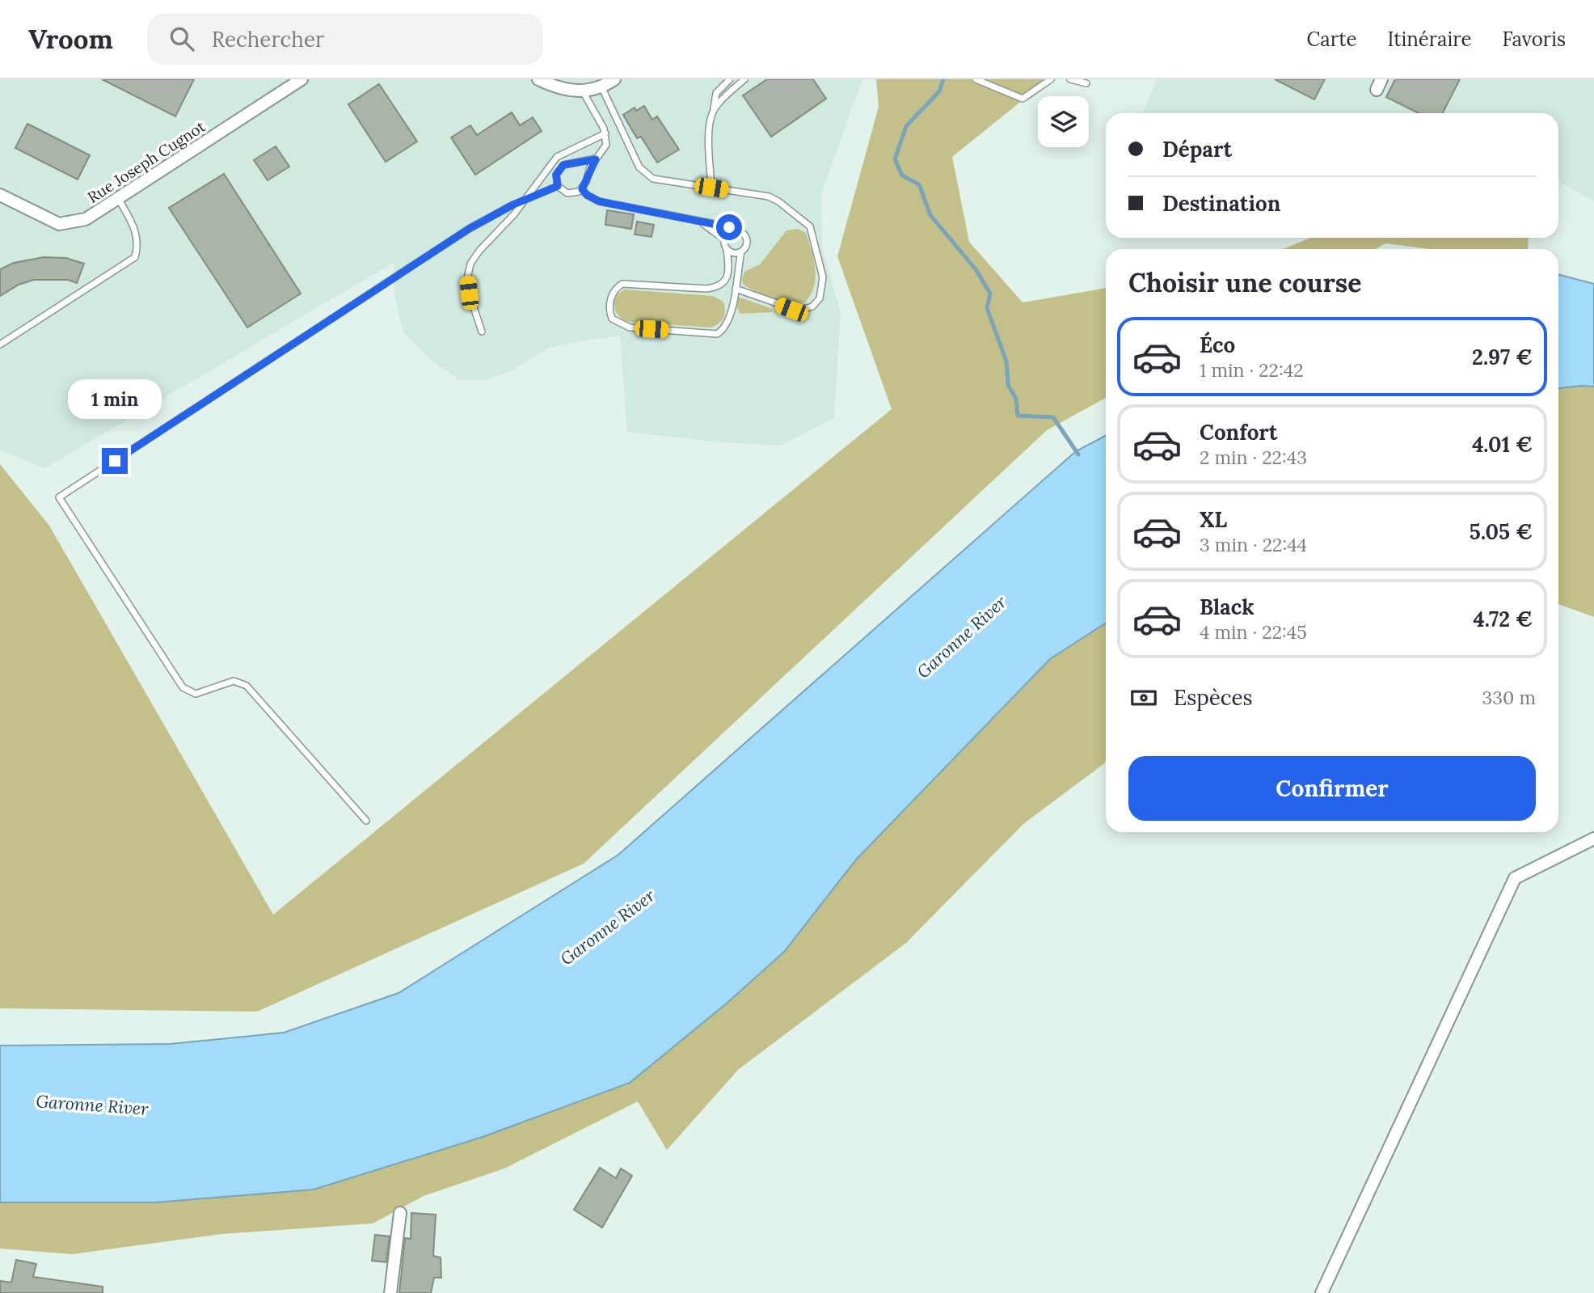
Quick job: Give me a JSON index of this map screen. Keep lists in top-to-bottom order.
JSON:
{
  "streets": {
    "street": ["Rue Joseph Cugnot"]
  },
  "water": ["Garonne River"],
  "page": {
    "header": "Vroom",
    "search": "Rechercher",
    "nav": ["Carte", "Itinéraire", "Favoris"],
    "banner": ["Départ", "Destination"],
    "heading": "Choisir une course",
    "list": [
      {
        "name": "Éco",
        "note": "1 min · 22:42",
        "value": "2.97 €"
      },
      {
        "name": "Confort",
        "note": "2 min · 22:43",
        "value": "4.01 €"
      },
      {
        "name": "XL",
        "note": "3 min · 22:44",
        "value": "5.05 €"
      },
      {
        "name": "Black",
        "note": "4 min · 22:45",
        "value": "4.72 €"
      }
    ],
    "bubble": "1 min",
    "pay": ["Espèces", "330 m"],
    "buttons": "Confirmer"
  }
}
